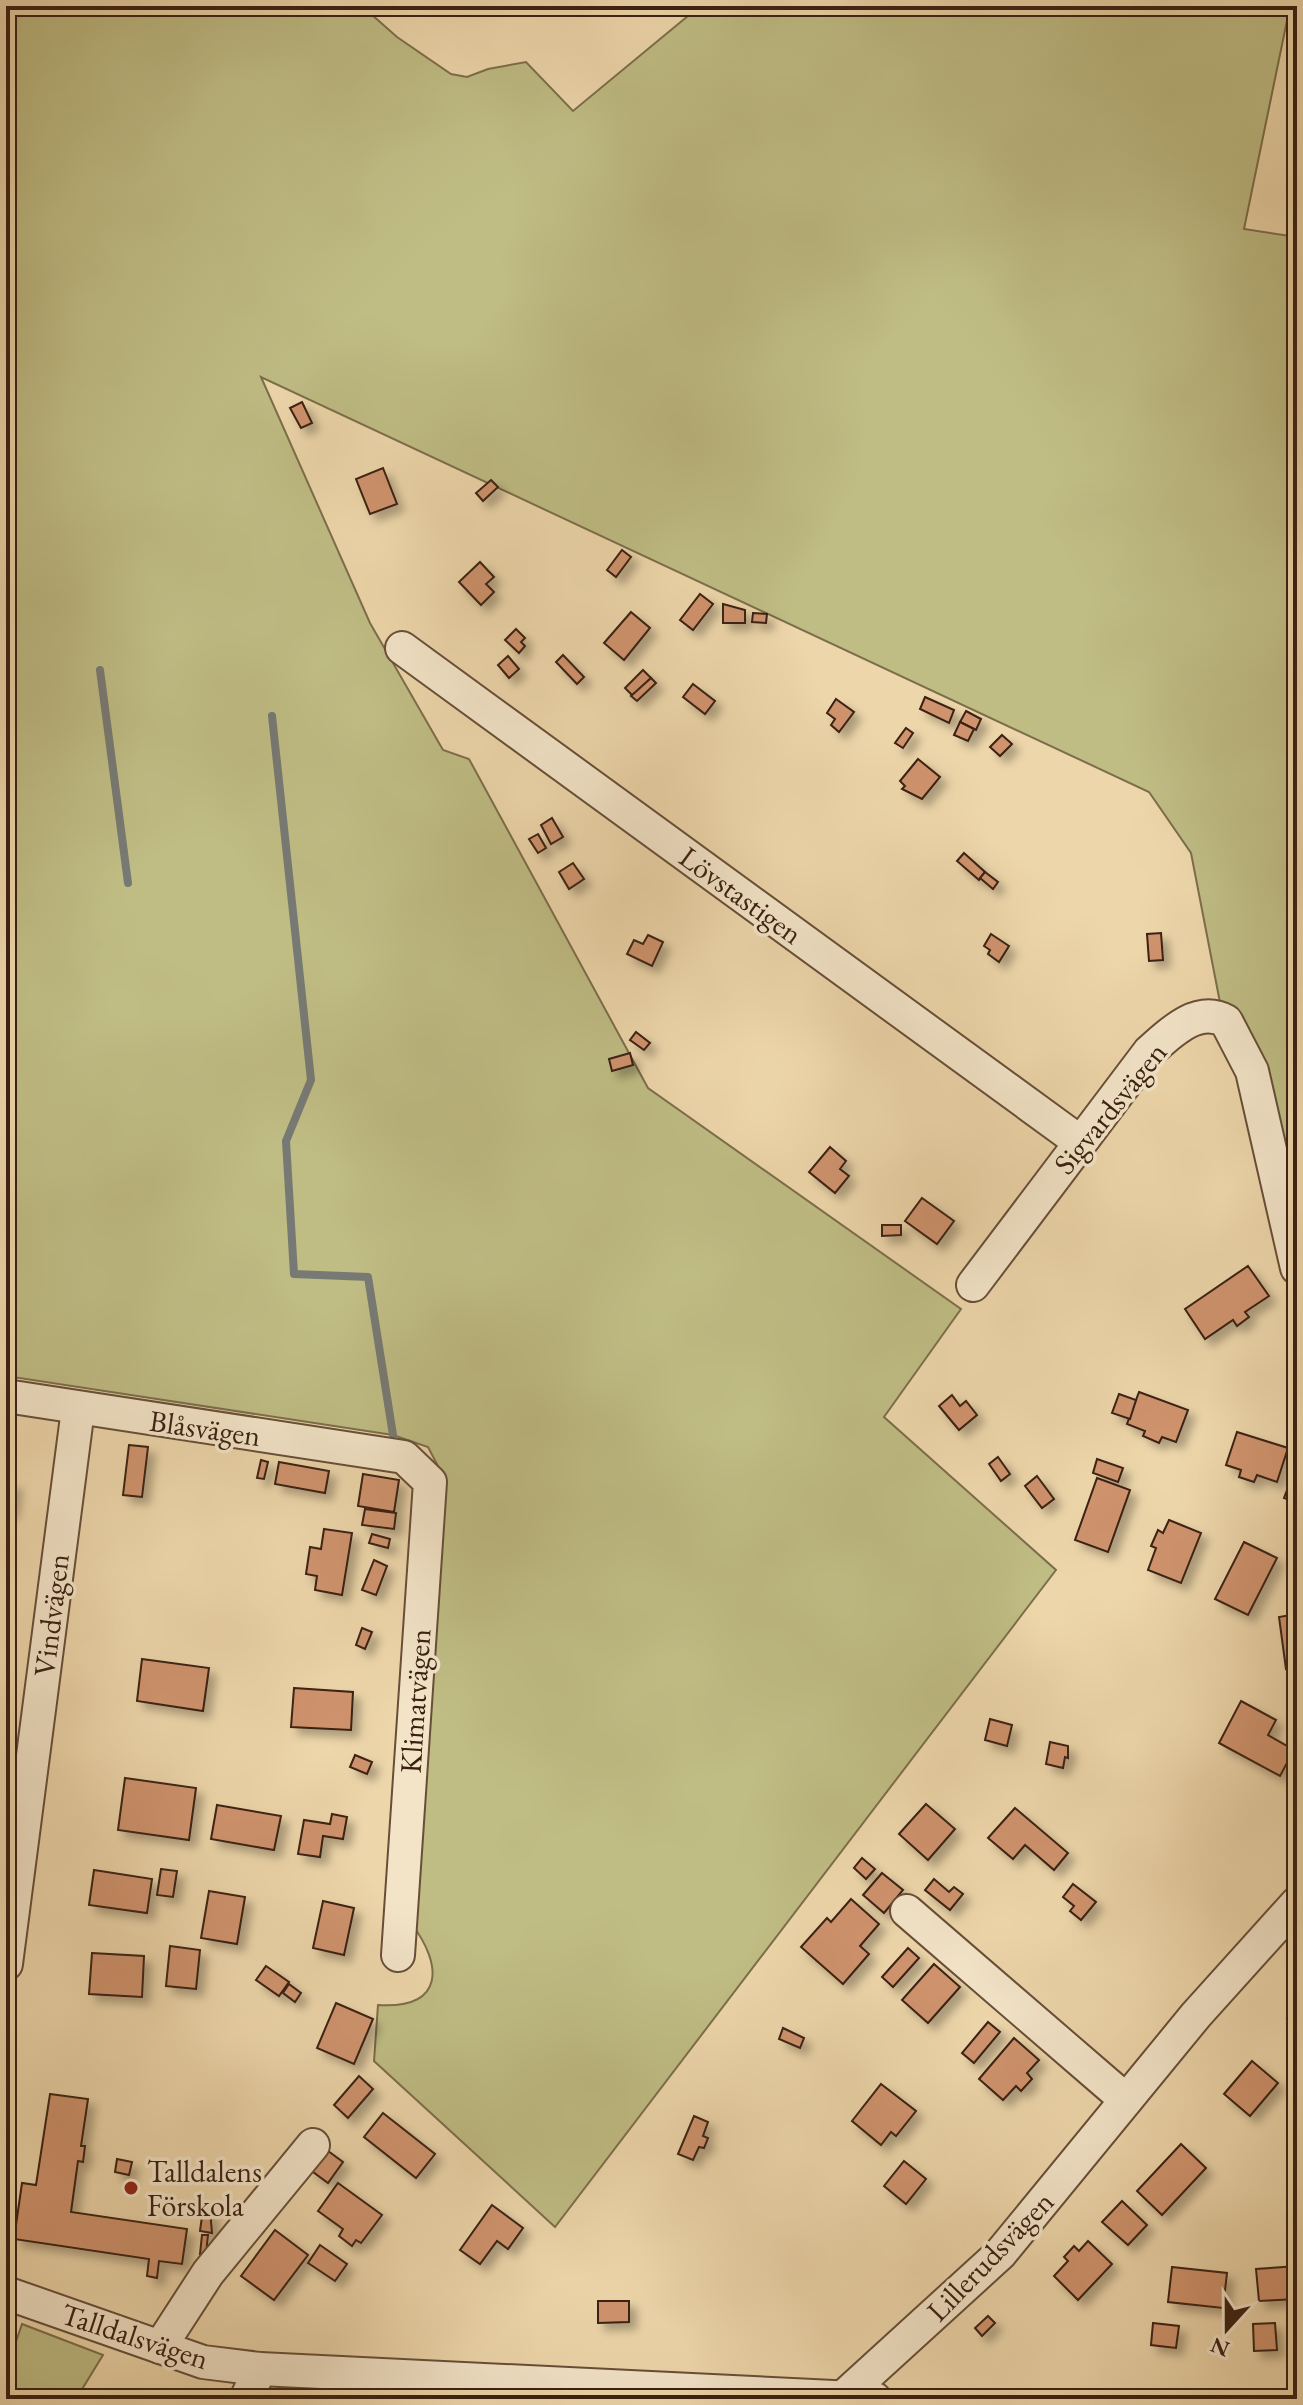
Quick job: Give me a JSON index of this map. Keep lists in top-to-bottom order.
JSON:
{
  "streets": {
    "street": [
      "Lövstastigen",
      "Sigvardsvägen",
      "Blåsvägen",
      "Vindvägen",
      "Klimatvägen",
      "Lillerudsvägen",
      "Talldalsvägen"
    ]
  },
  "crossings": [
    ["Lövstastigen", "Sigvardsvägen"],
    ["Blåsvägen", "Vindvägen"],
    ["Blåsvägen", "Klimatvägen"],
    ["Lillerudsvägen", "Talldalsvägen"]
  ],
  "places": ["Talldalens Förskola"],
  "north": "bottom"
}
